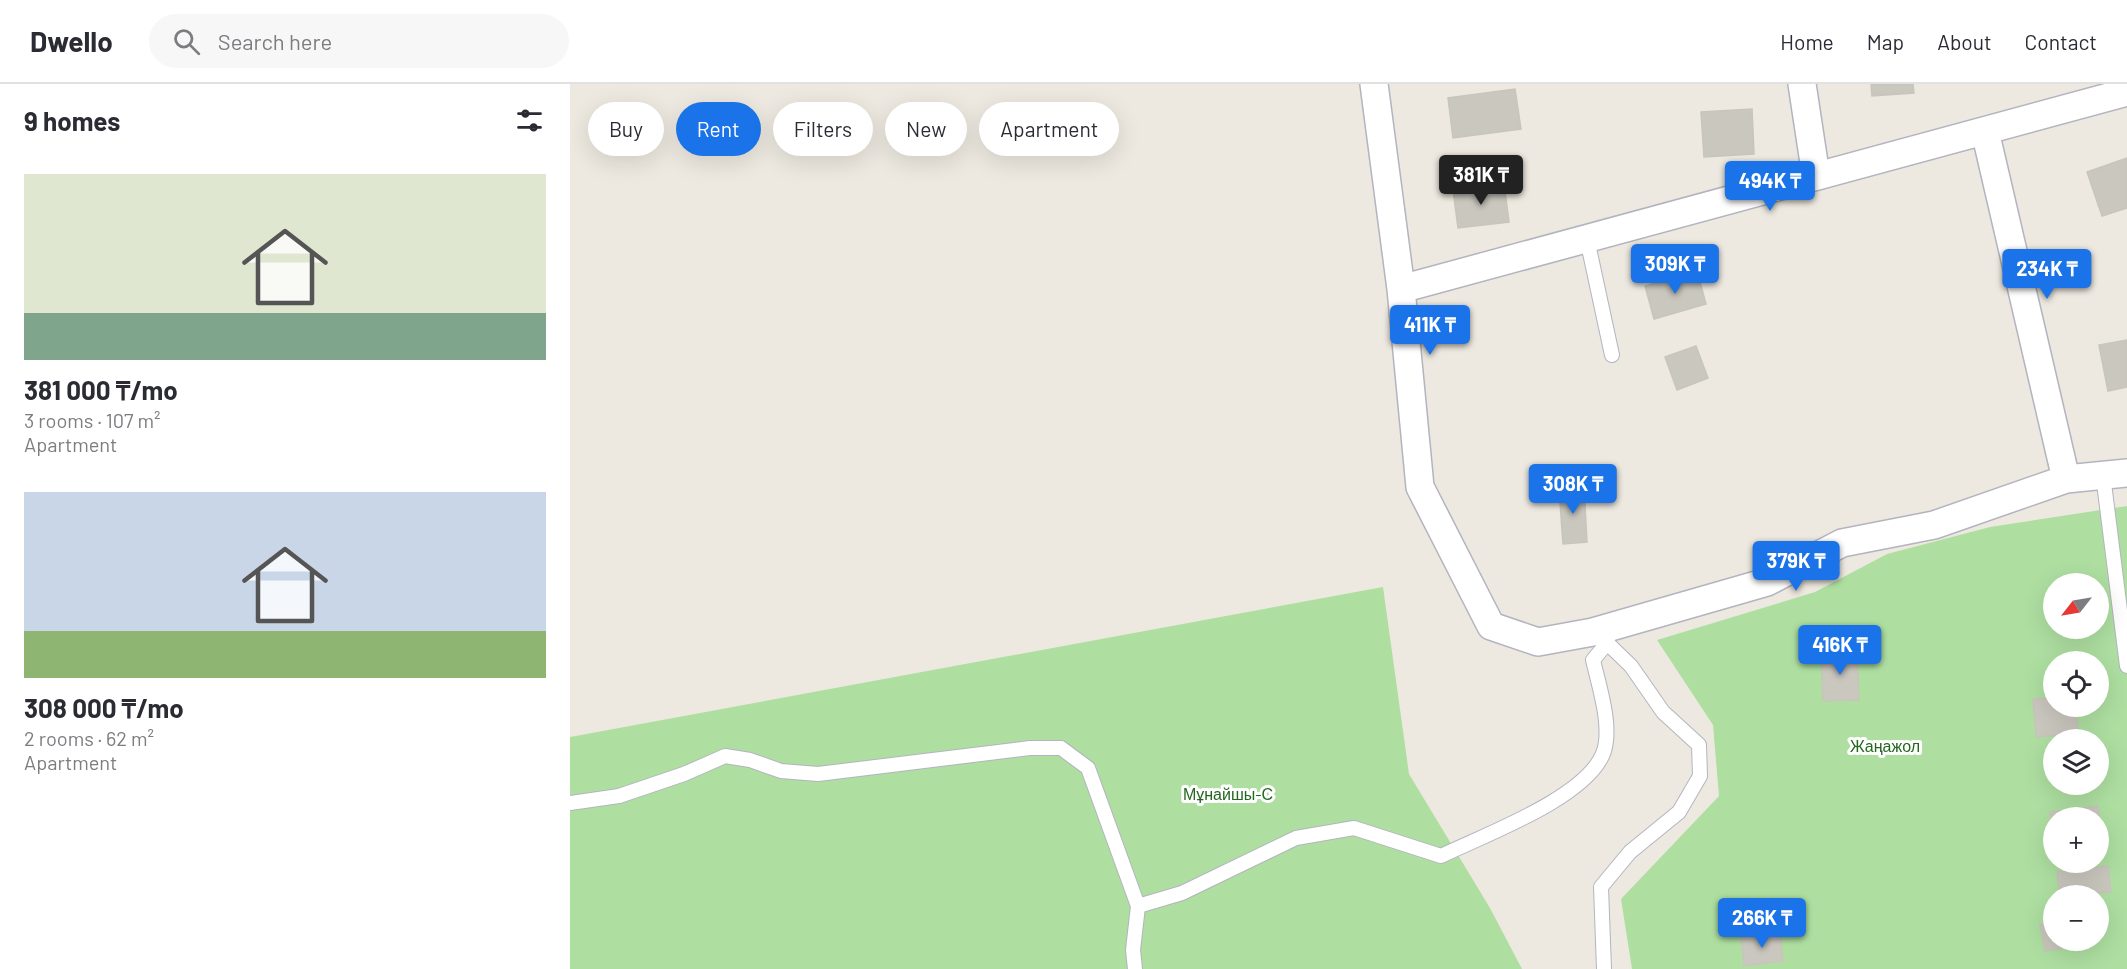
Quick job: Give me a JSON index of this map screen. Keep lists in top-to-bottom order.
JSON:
{
  "parks": ["Жаңажол", "Мұнайшы-С"],
  "north": "bottom left",
  "page": {
    "header": "Dwello",
    "search": "Search here",
    "nav": [
      "Home",
      "Map",
      "About",
      "Contact"
    ],
    "heading": "9 homes",
    "chip": [
      "Buy",
      "Rent",
      "Filters",
      "New",
      "Apartment"
    ],
    "price": [
      "381K ₸",
      "494K ₸",
      "309K ₸",
      "234K ₸",
      "411K ₸",
      "308K ₸",
      "379K ₸",
      "416K ₸",
      "266K ₸"
    ],
    "list": [
      {
        "name": "381 000 ₸/mo",
        "note": "3 rooms · 107 m² · Apartment"
      },
      {
        "name": "308 000 ₸/mo",
        "note": "2 rooms · 62 m² · Apartment"
      }
    ],
    "map_buttons": ["+", "−"]
  }
}
